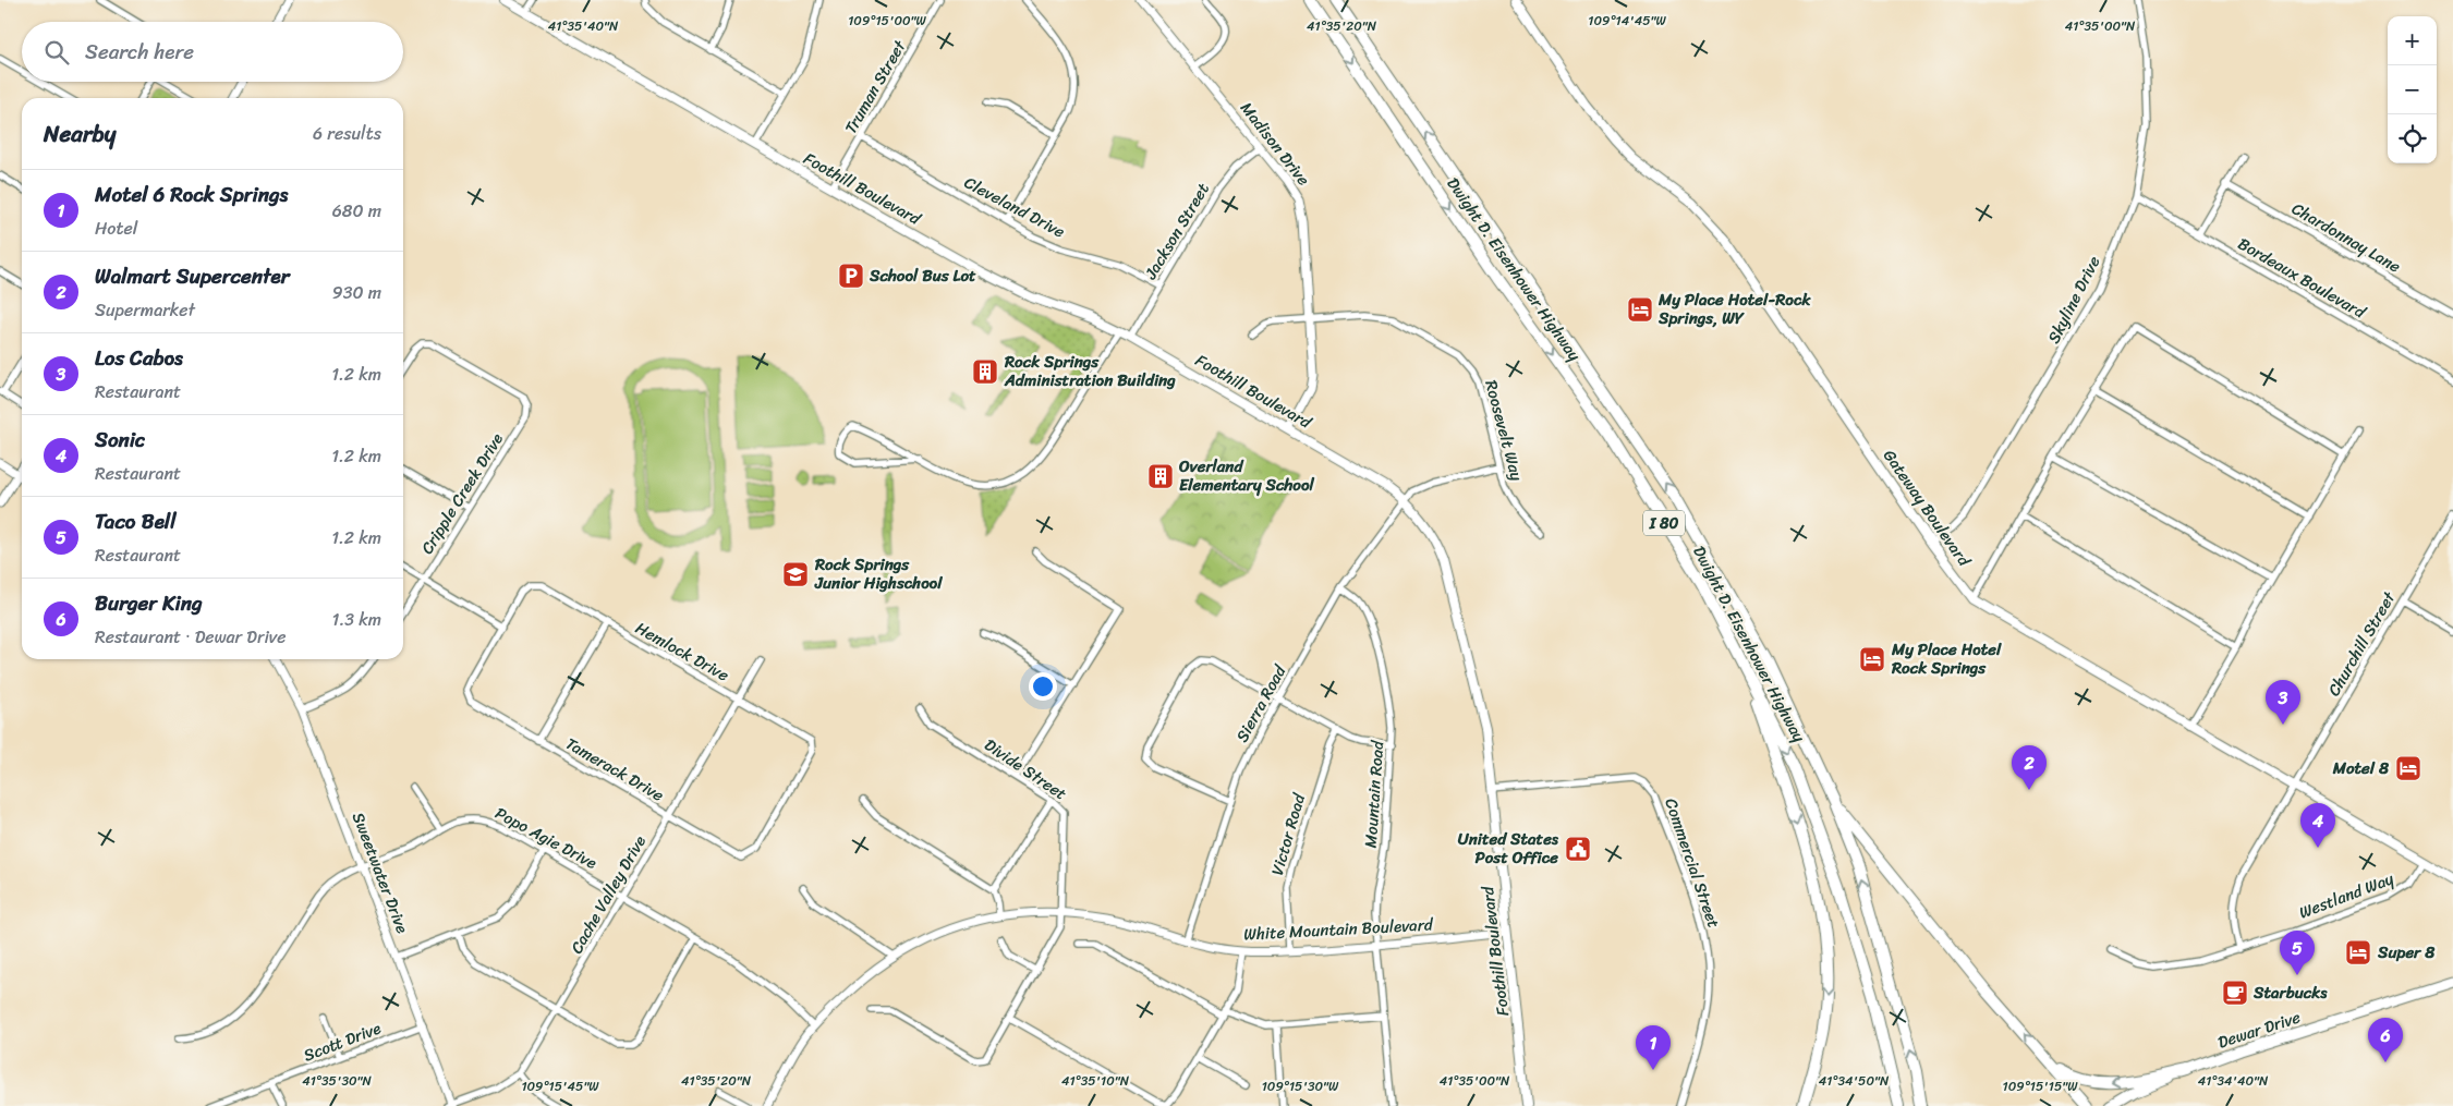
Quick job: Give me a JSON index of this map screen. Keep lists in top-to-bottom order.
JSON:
{
  "streets": {
    "highway": ["Dwight D. Eisenhower Highway", "I 80"],
    "main road": ["Foothill Boulevard", "Gateway Boulevard", "Dewar Drive"],
    "street": [
      "Truman Street",
      "Madison Drive",
      "Cleveland Drive",
      "Jackson Street",
      "Chardonnay Lane",
      "Bordeaux Boulevard",
      "Skyline Drive",
      "Roosevelt Way",
      "Cripple Creek Drive",
      "Churchill Street",
      "Hemlock Drive",
      "Sierra Road",
      "Tamerack Drive",
      "Divide Street",
      "Mountain Road",
      "Victor Road",
      "Popo Agie Drive",
      "Commercial Street",
      "Sweetwater Drive",
      "Cache Valley Drive",
      "Westland Way",
      "White Mountain Boulevard",
      "Scott Drive"
    ]
  },
  "crossings": [
    ["Truman Street", "Foothill Boulevard"],
    ["Truman Street", "Cleveland Drive"],
    ["Madison Drive", "Foothill Boulevard"],
    ["Madison Drive", "Jackson Street"],
    ["Madison Drive", "Roosevelt Way"],
    ["Foothill Boulevard", "Jackson Street"],
    ["Foothill Boulevard", "Sierra Road"],
    ["Foothill Boulevard", "Commercial Street"],
    ["Foothill Boulevard", "White Mountain Boulevard"],
    ["Cleveland Drive", "Jackson Street"],
    ["Bordeaux Boulevard", "Skyline Drive"],
    ["Skyline Drive", "Gateway Boulevard"],
    ["Roosevelt Way", "Sierra Road"],
    ["Gateway Boulevard", "Churchill Street"],
    ["Gateway Boulevard", "Westland Way"],
    ["Churchill Street", "Westland Way"],
    ["Hemlock Drive", "Tamerack Drive"],
    ["Hemlock Drive", "Cache Valley Drive"],
    ["Sierra Road", "Mountain Road"],
    ["Sierra Road", "White Mountain Boulevard"],
    ["Tamerack Drive", "Cache Valley Drive"],
    ["Divide Street", "White Mountain Boulevard"],
    ["Mountain Road", "White Mountain Boulevard"],
    ["Victor Road", "White Mountain Boulevard"],
    ["Popo Agie Drive", "Sweetwater Drive"],
    ["Popo Agie Drive", "Cache Valley Drive"],
    ["Popo Agie Drive", "White Mountain Boulevard"],
    ["Sweetwater Drive", "Cache Valley Drive"],
    ["Sweetwater Drive", "Scott Drive"]
  ],
  "places": {
    "parking": ["School Bus Lot"],
    "hotel": [
      "My Place Hotel-Rock Springs, WY",
      "My Place Hotel Rock Springs",
      "Motel 8",
      "Super 8"
    ],
    "building": ["Rock Springs Administration Building", "Overland Elementary School"],
    "school or university": ["Rock Springs Junior Highschool"],
    "public building": ["United States Post Office"],
    "cafe": ["Starbucks"]
  },
  "page": {
    "map_buttons": ["+", "−"],
    "search": "Search here",
    "heading": ["Nearby", "6 results"],
    "list": [
      {
        "mark": "1",
        "name": "Motel 6 Rock Springs",
        "note": "Hotel",
        "value": "680 m"
      },
      {
        "mark": "2",
        "name": "Walmart Supercenter",
        "note": "Supermarket",
        "value": "930 m"
      },
      {
        "mark": "3",
        "name": "Los Cabos",
        "note": "Restaurant",
        "value": "1.2 km"
      },
      {
        "mark": "4",
        "name": "Sonic",
        "note": "Restaurant",
        "value": "1.2 km"
      },
      {
        "mark": "5",
        "name": "Taco Bell",
        "note": "Restaurant",
        "value": "1.2 km"
      },
      {
        "mark": "6",
        "name": "Burger King",
        "note": "Restaurant · Dewar Drive",
        "value": "1.3 km"
      }
    ],
    "pins": [
      "3",
      "2",
      "4",
      "5",
      "6",
      "1"
    ]
  },
  "coordinates": [
    "109°15'00\"W",
    "109°14'45\"W",
    "41°35'40\"N",
    "41°35'20\"N",
    "41°35'00\"N",
    "41°35'30\"N",
    "41°35'10\"N",
    "41°34'50\"N",
    "41°34'40\"N",
    "109°15'45\"W",
    "109°15'30\"W",
    "109°15'15\"W"
  ]
}
